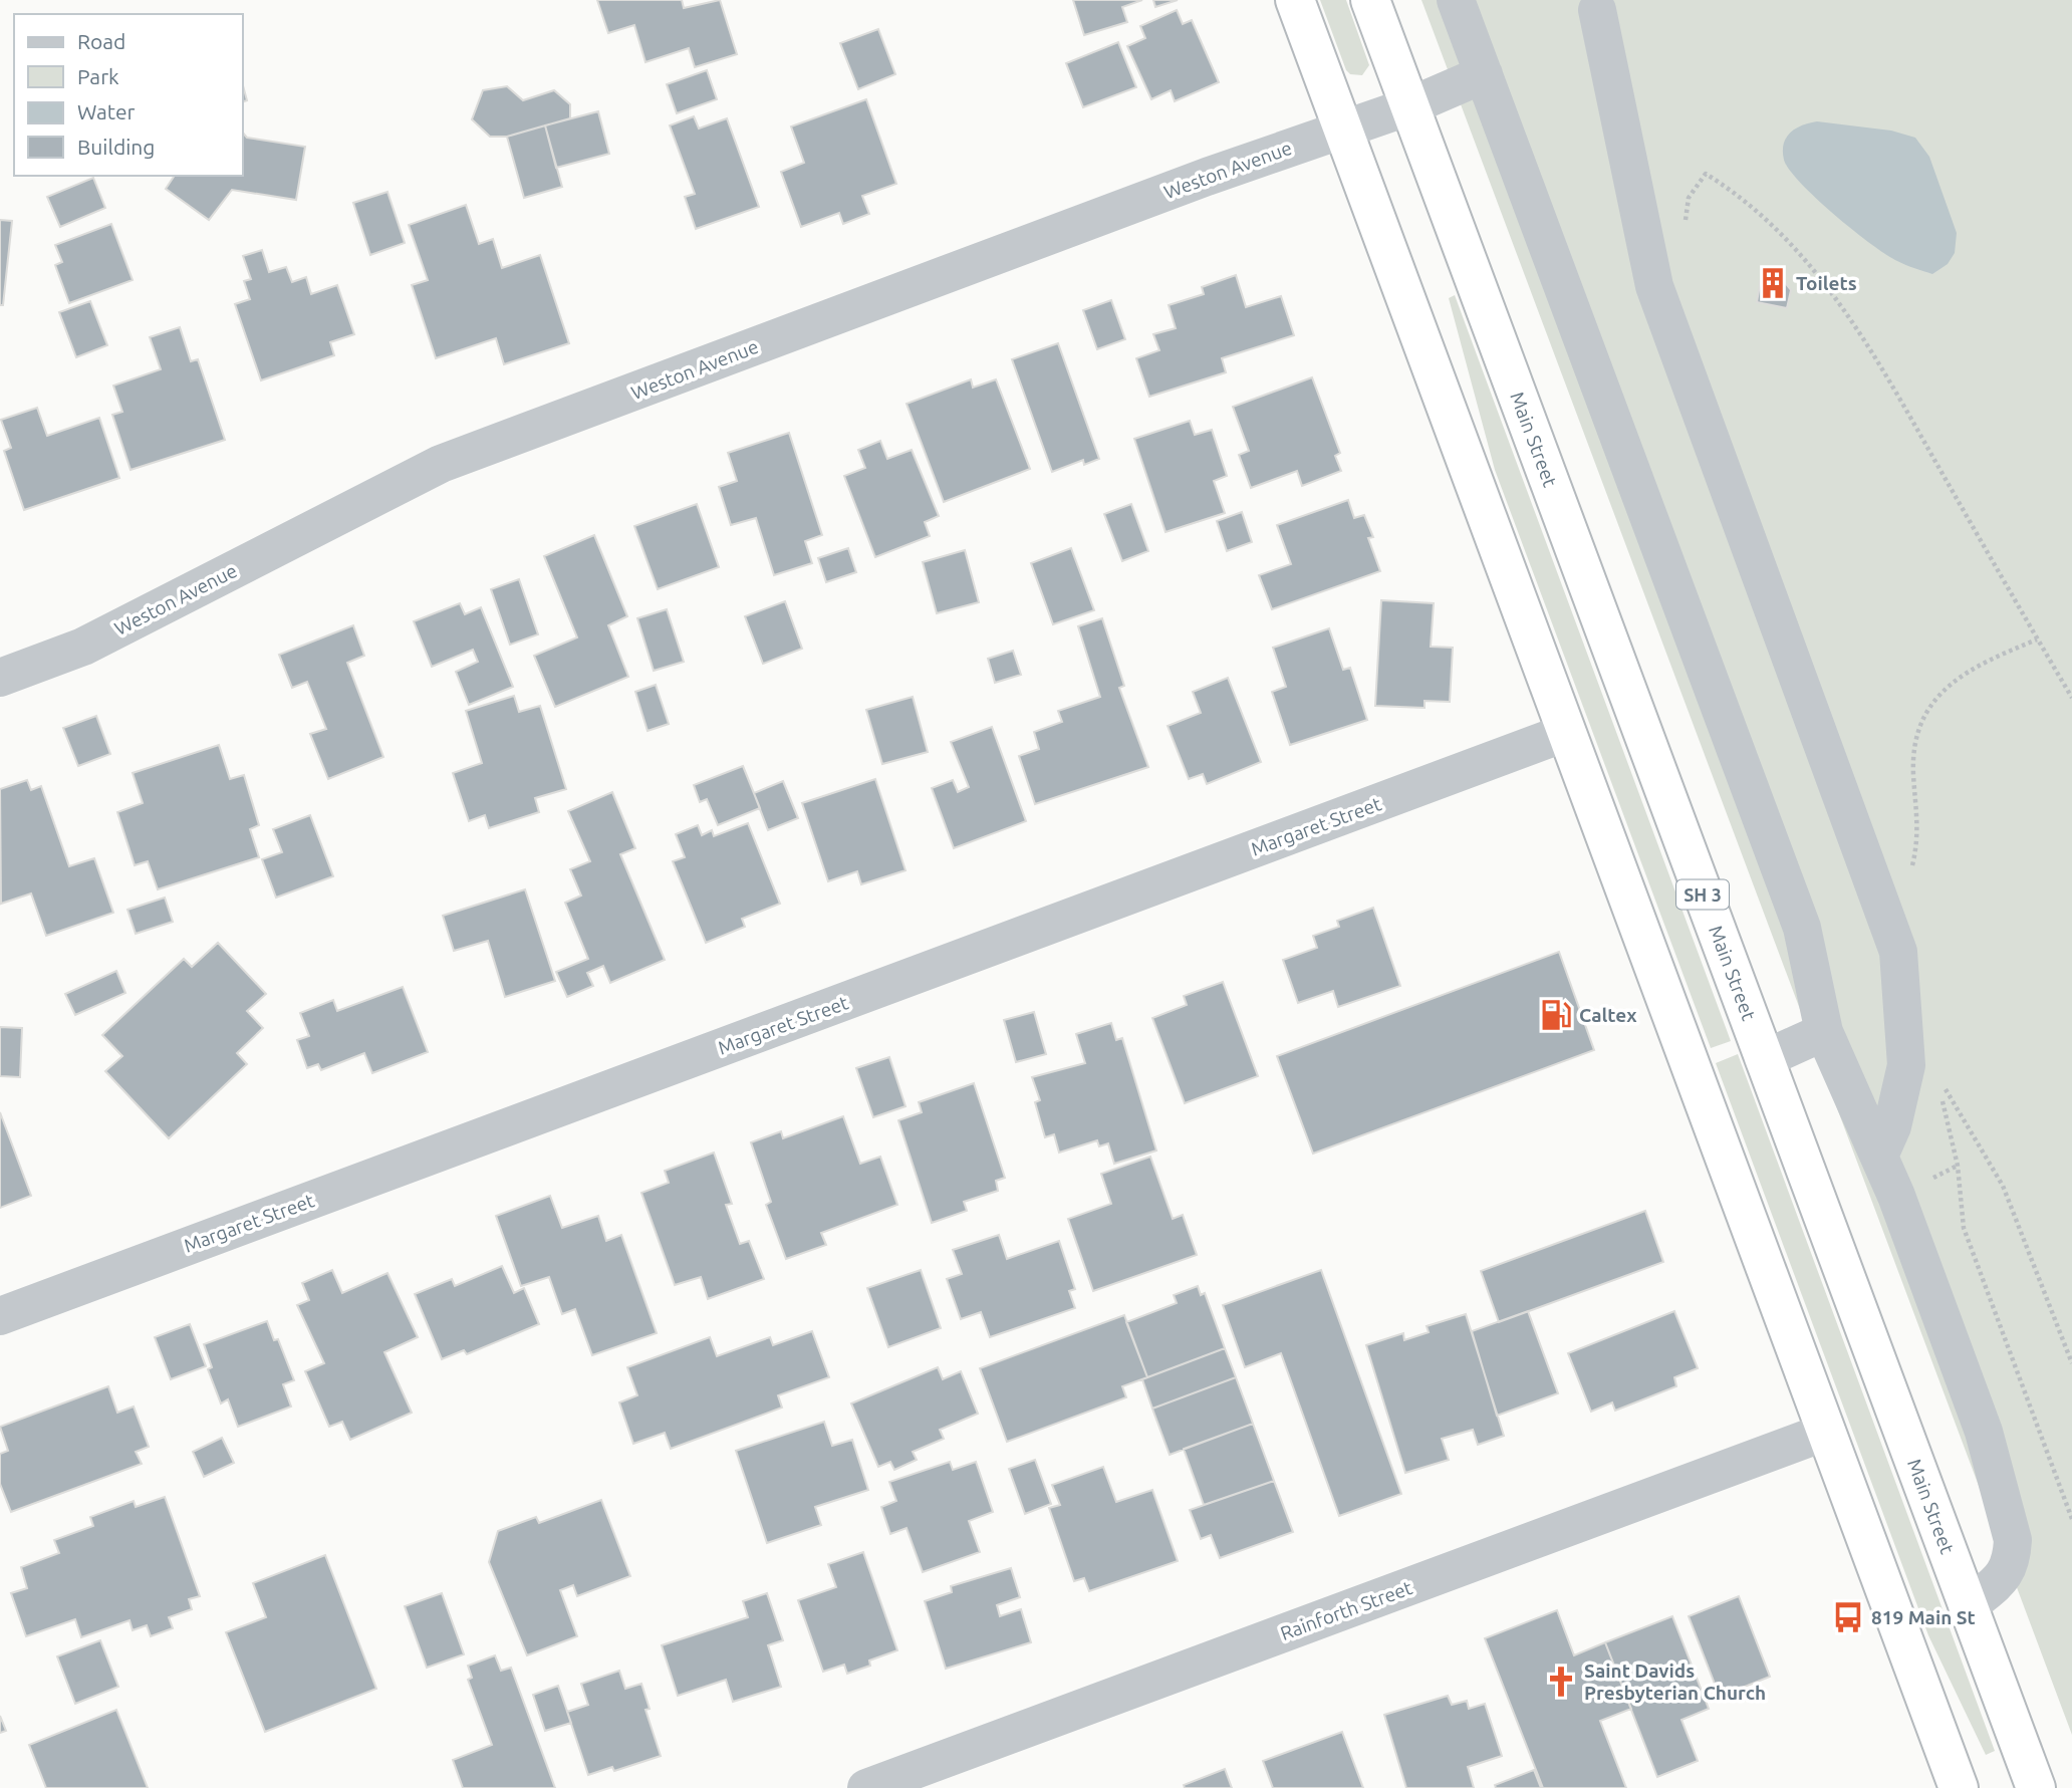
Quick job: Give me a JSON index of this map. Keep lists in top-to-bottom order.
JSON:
{
  "streets": {
    "highway": ["Main Street", "SH 3"],
    "street": ["Weston Avenue", "Margaret Street", "Rainforth Street"]
  },
  "crossings": [
    ["Weston Avenue", "Main Street"]
  ],
  "places": {
    "building": ["Toilets"],
    "fuel station": ["Caltex"],
    "bus stop": ["819 Main St"],
    "church": ["Saint Davids Presbyterian Church"]
  },
  "legend": [
    "Road",
    "Park",
    "Water",
    "Building"
  ]
}
